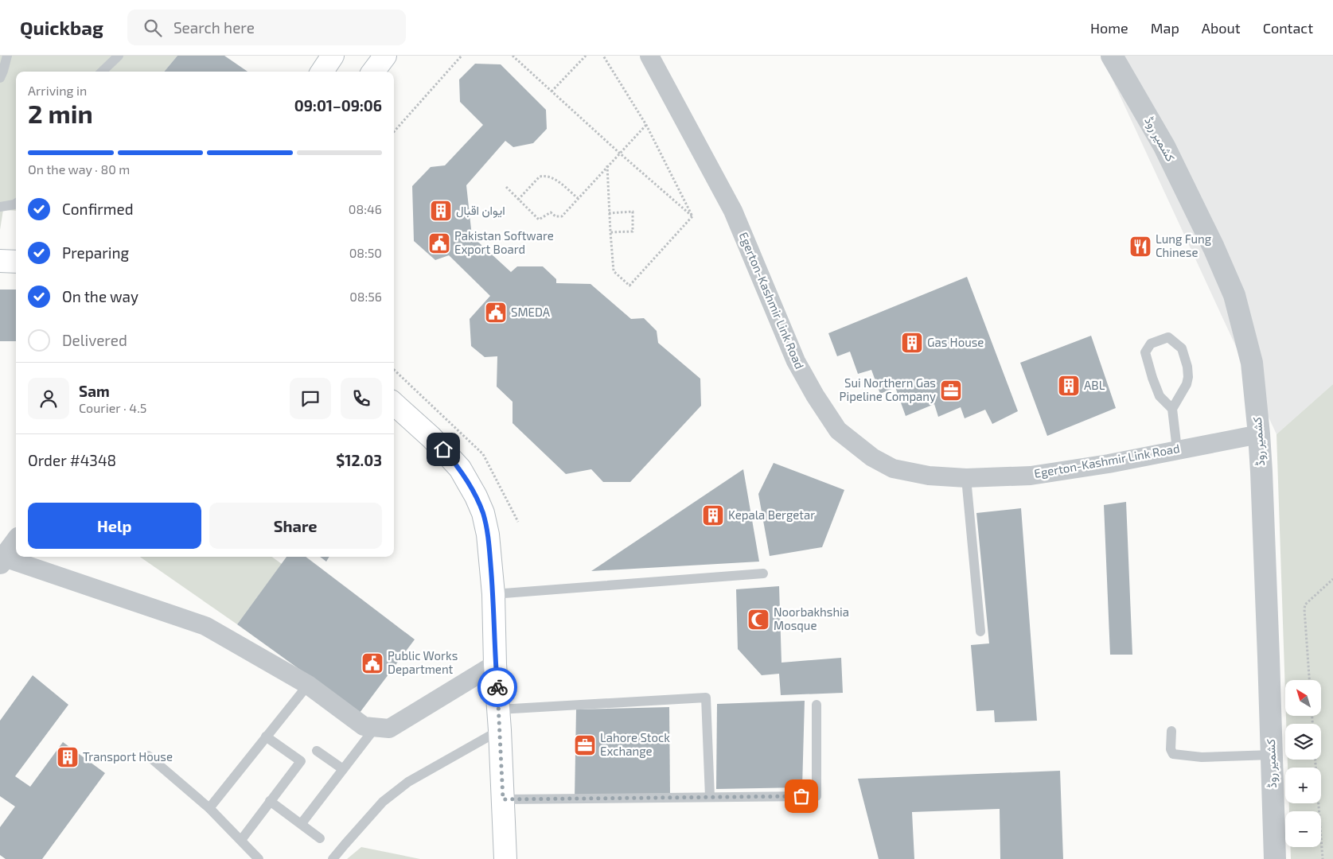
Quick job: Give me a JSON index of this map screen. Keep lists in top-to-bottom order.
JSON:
{
  "streets": {
    "street": ["کشمیر روڈ", "Egerton-Kashmir Link Road"]
  },
  "crossings": [
    ["کشمیر روڈ", "Egerton-Kashmir Link Road"]
  ],
  "places": {
    "building": [
      "ایوان اقبال",
      "Gas House",
      "ABL",
      "Kepala Bergetar",
      "Transport House"
    ],
    "public building": ["Pakistan Software Export Board", "SMEDA", "Public Works Department"],
    "restaurant": ["Lung Fung Chinese"],
    "office": ["Sui Northern Gas Pipeline Company", "Lahore Stock Exchange"],
    "mosque": ["Noorbakhshia Mosque"]
  },
  "north": "top left",
  "page": {
    "header": "Quickbag",
    "search": "Search here",
    "nav": [
      "Home",
      "Map",
      "About",
      "Contact"
    ],
    "heading": ["2 min", "Arriving in", "09:01–09:06"],
    "panel": [
      "Sam",
      "Courier · 4.5",
      "Order #4348",
      "$12.03"
    ],
    "bar": "On the way · 80 m",
    "list": [
      ["Confirmed", "08:46"],
      ["Preparing", "08:50"],
      ["On the way", "08:56"],
      "Delivered"
    ],
    "buttons": ["Help", "Share"],
    "map_buttons": ["+", "−"]
  }
}
